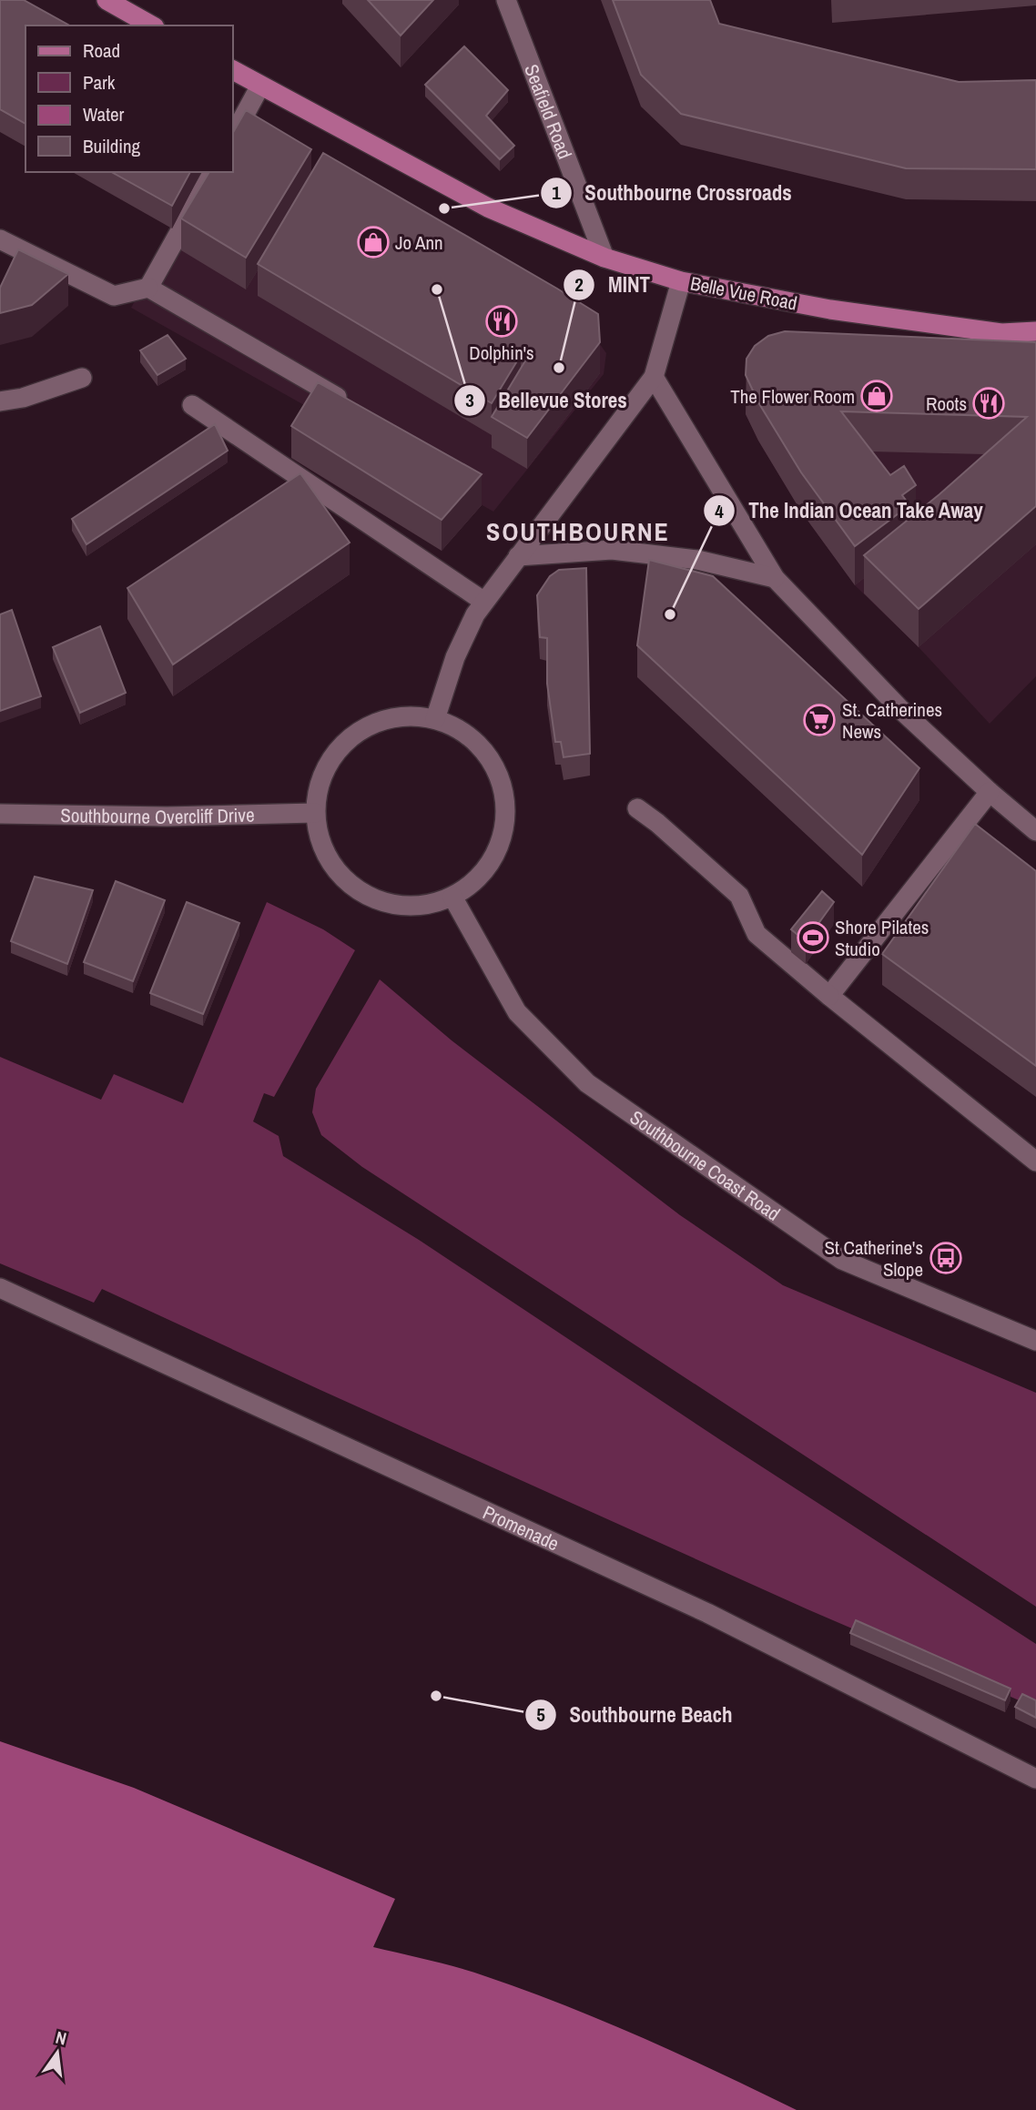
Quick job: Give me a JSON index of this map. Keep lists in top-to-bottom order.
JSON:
{
  "streets": {
    "main road": ["Belle Vue Road"],
    "street": [
      "Seafield Road",
      "Southbourne Overcliff Drive",
      "Southbourne Coast Road",
      "Promenade"
    ]
  },
  "crossings": [
    ["Seafield Road", "Belle Vue Road"],
    ["Southbourne Overcliff Drive", "Southbourne Coast Road"]
  ],
  "districts": ["SOUTHBOURNE"],
  "places": {
    "other": [
      "Southbourne Crossroads",
      "Bellevue Stores",
      "MINT",
      "The Indian Ocean Take Away",
      "Southbourne Beach"
    ],
    "shop": ["Jo Ann", "The Flower Room"],
    "restaurant": ["Dolphin's", "Roots"],
    "supermarket": ["St. Catherines News"],
    "sports": ["Shore Pilates Studio"],
    "bus stop": ["St Catherine's Slope"]
  },
  "legend": [
    "Road",
    "Park",
    "Water",
    "Building"
  ],
  "north": "top"
}
